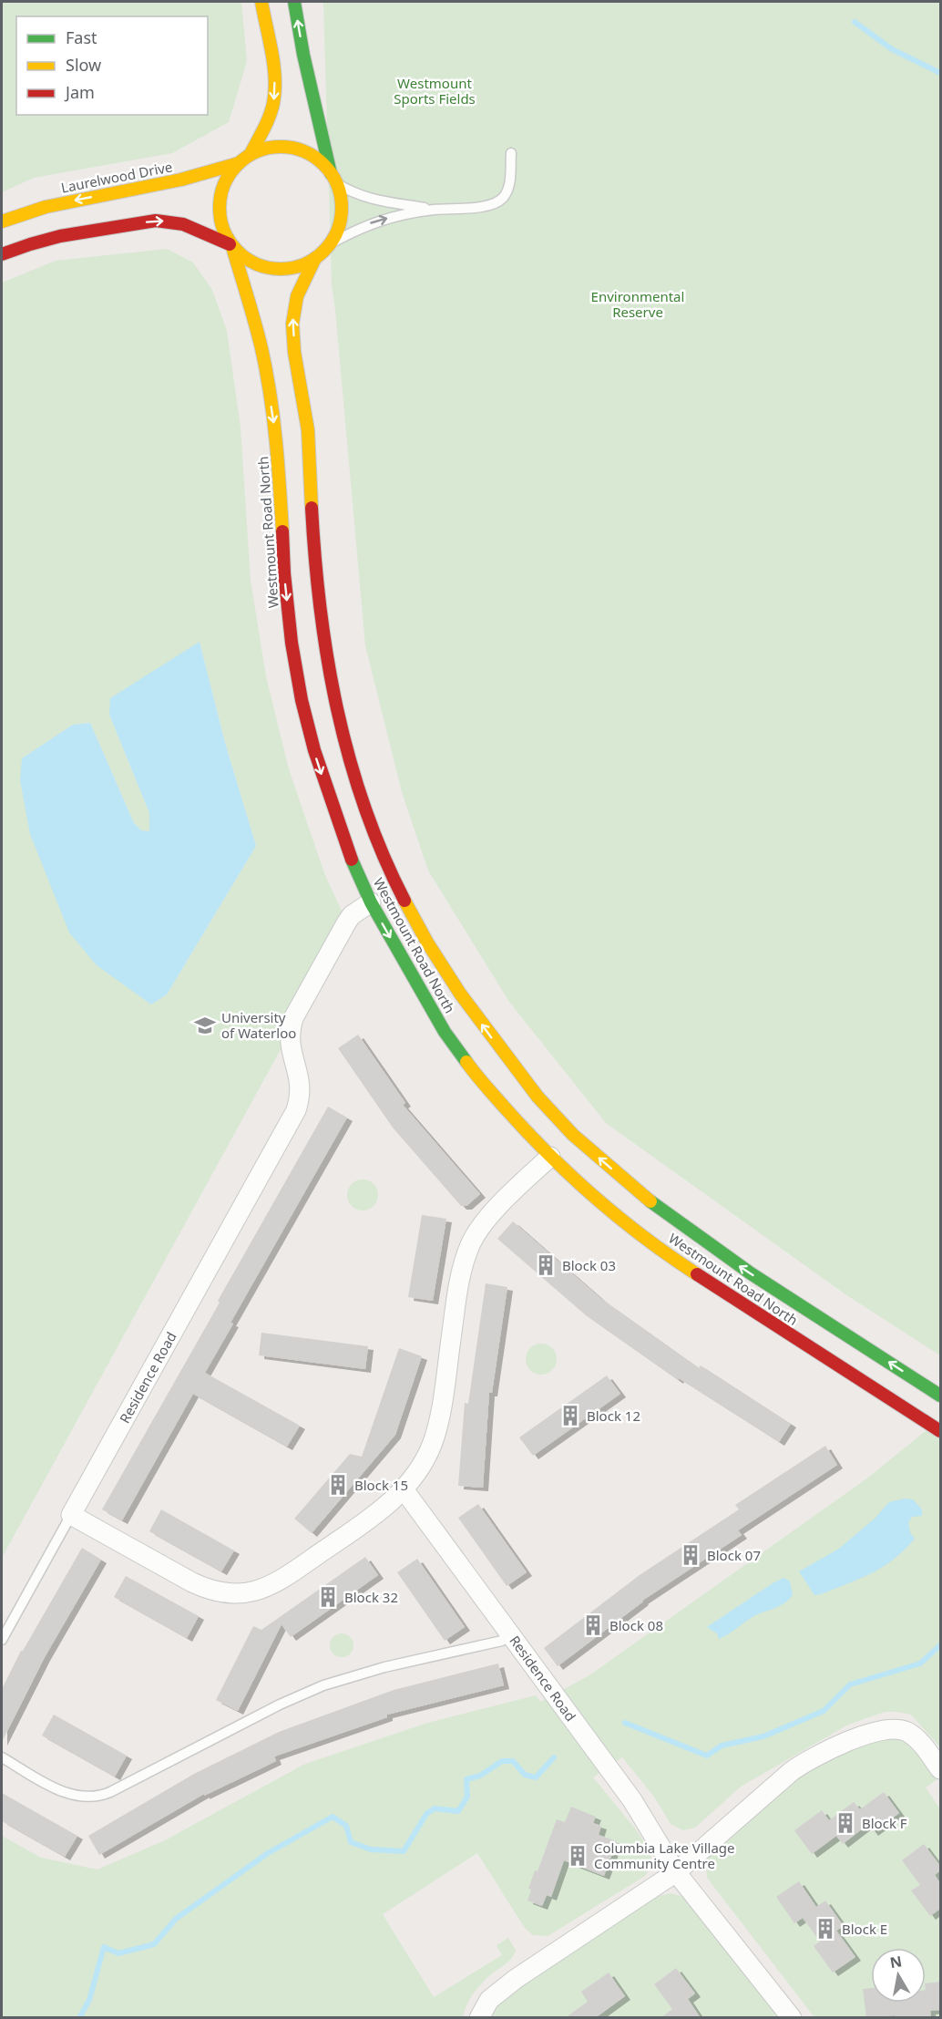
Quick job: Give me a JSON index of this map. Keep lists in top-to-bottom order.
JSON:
{
  "streets": {
    "main road": ["Laurelwood Drive", "Westmount Road North"],
    "street": ["Residence Road"]
  },
  "crossings": [
    ["Laurelwood Drive", "Westmount Road North"],
    ["Westmount Road North", "Residence Road"]
  ],
  "parks": ["Westmount Sports Fields", "Environmental Reserve"],
  "places": {
    "school or university": ["University of Waterloo"],
    "building": [
      "Block 03",
      "Block 12",
      "Block 15",
      "Block 07",
      "Block 32",
      "Block 08",
      "Block F",
      "Columbia Lake Village Community Centre",
      "Block E"
    ]
  },
  "legend": ["Fast", "Slow", "Jam"],
  "north": "top"
}
